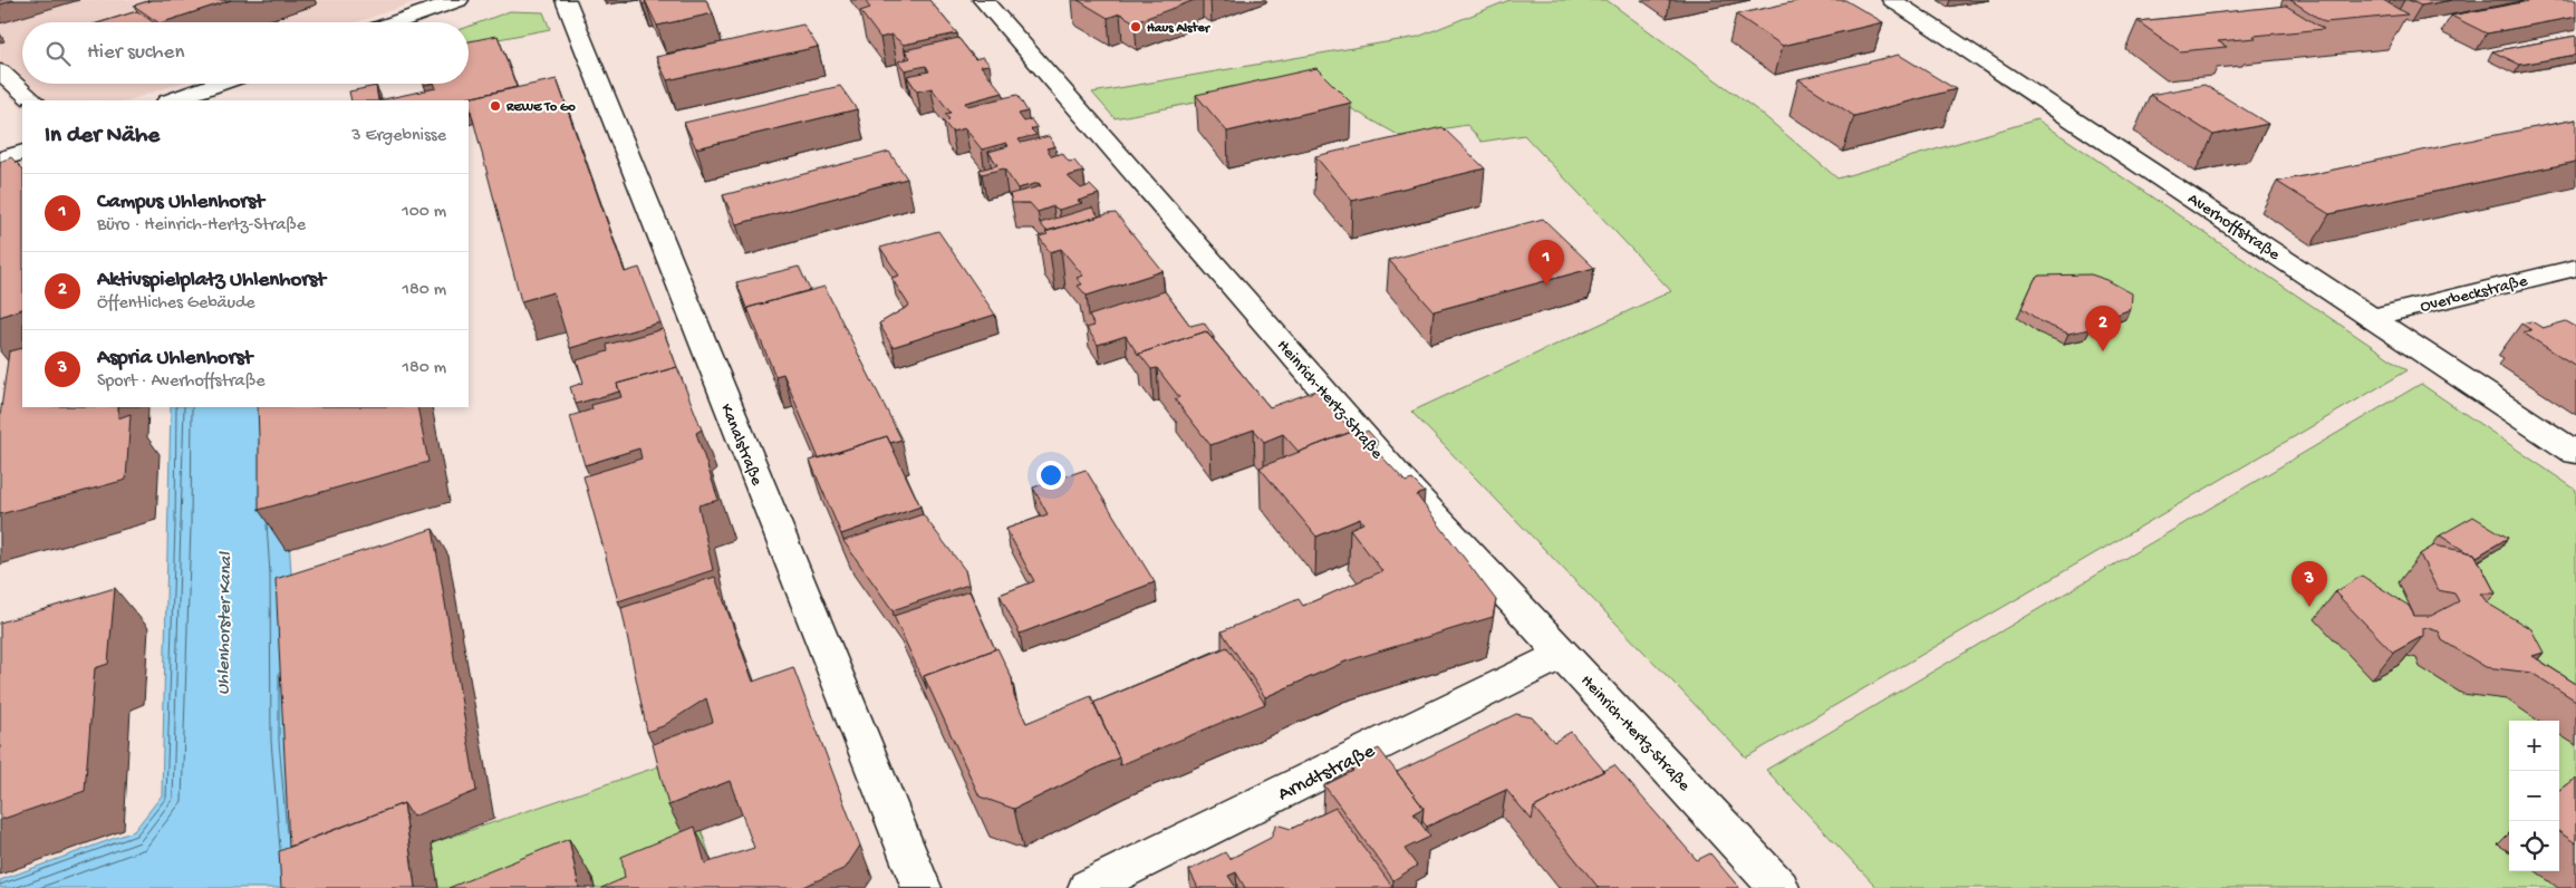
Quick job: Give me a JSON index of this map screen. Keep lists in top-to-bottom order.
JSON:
{
  "streets": {
    "street": [
      "Averhoffstraße",
      "Overbeckstraße",
      "Heinrich-Hertz-Straße",
      "Kanalstraße",
      "Arndtstraße"
    ]
  },
  "crossings": [
    ["Averhoffstraße", "Overbeckstraße"],
    ["Heinrich-Hertz-Straße", "Arndtstraße"]
  ],
  "water": ["Uhlenhorster Kanal"],
  "places": ["Haus Alster", "REWE To Go"],
  "page": {
    "search": "Hier suchen",
    "heading": ["In der Nähe", "3 Ergebnisse"],
    "list": [
      {
        "mark": "1",
        "name": "Campus Uhlenhorst",
        "note": "Büro · Heinrich-Hertz-Straße",
        "value": "100 m"
      },
      {
        "mark": "2",
        "name": "Aktivspielplatz Uhlenhorst",
        "note": "Öffentliches Gebäude",
        "value": "180 m"
      },
      {
        "mark": "3",
        "name": "Aspria Uhlenhorst",
        "note": "Sport · Averhoffstraße",
        "value": "180 m"
      }
    ],
    "pins": ["1", "2", "3"],
    "map_buttons": ["+", "−"]
  }
}
